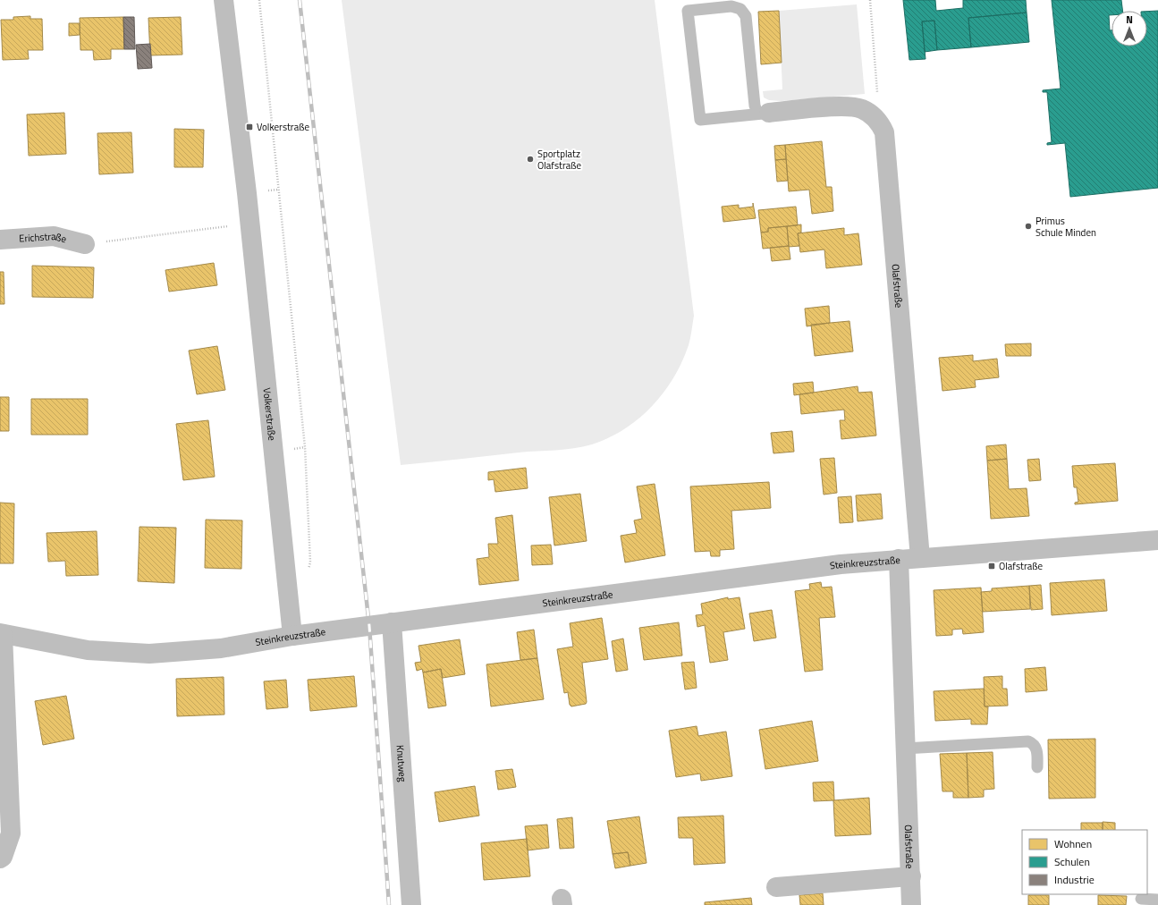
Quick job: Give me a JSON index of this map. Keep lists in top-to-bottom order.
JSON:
{
  "streets": {
    "street": [
      "Erichstraße",
      "Olafstraße",
      "Volkerstraße",
      "Steinkreuzstraße",
      "Knutweg"
    ]
  },
  "crossings": [
    ["Olafstraße", "Steinkreuzstraße"],
    ["Volkerstraße", "Steinkreuzstraße"],
    ["Steinkreuzstraße", "Knutweg"]
  ],
  "places": {
    "transit": ["Volkerstraße", "Olafstraße"],
    "other": ["Sportplatz Olafstraße", "Primus Schule Minden"]
  },
  "legend": ["Wohnen", "Schulen", "Industrie"],
  "north": "top"
}
